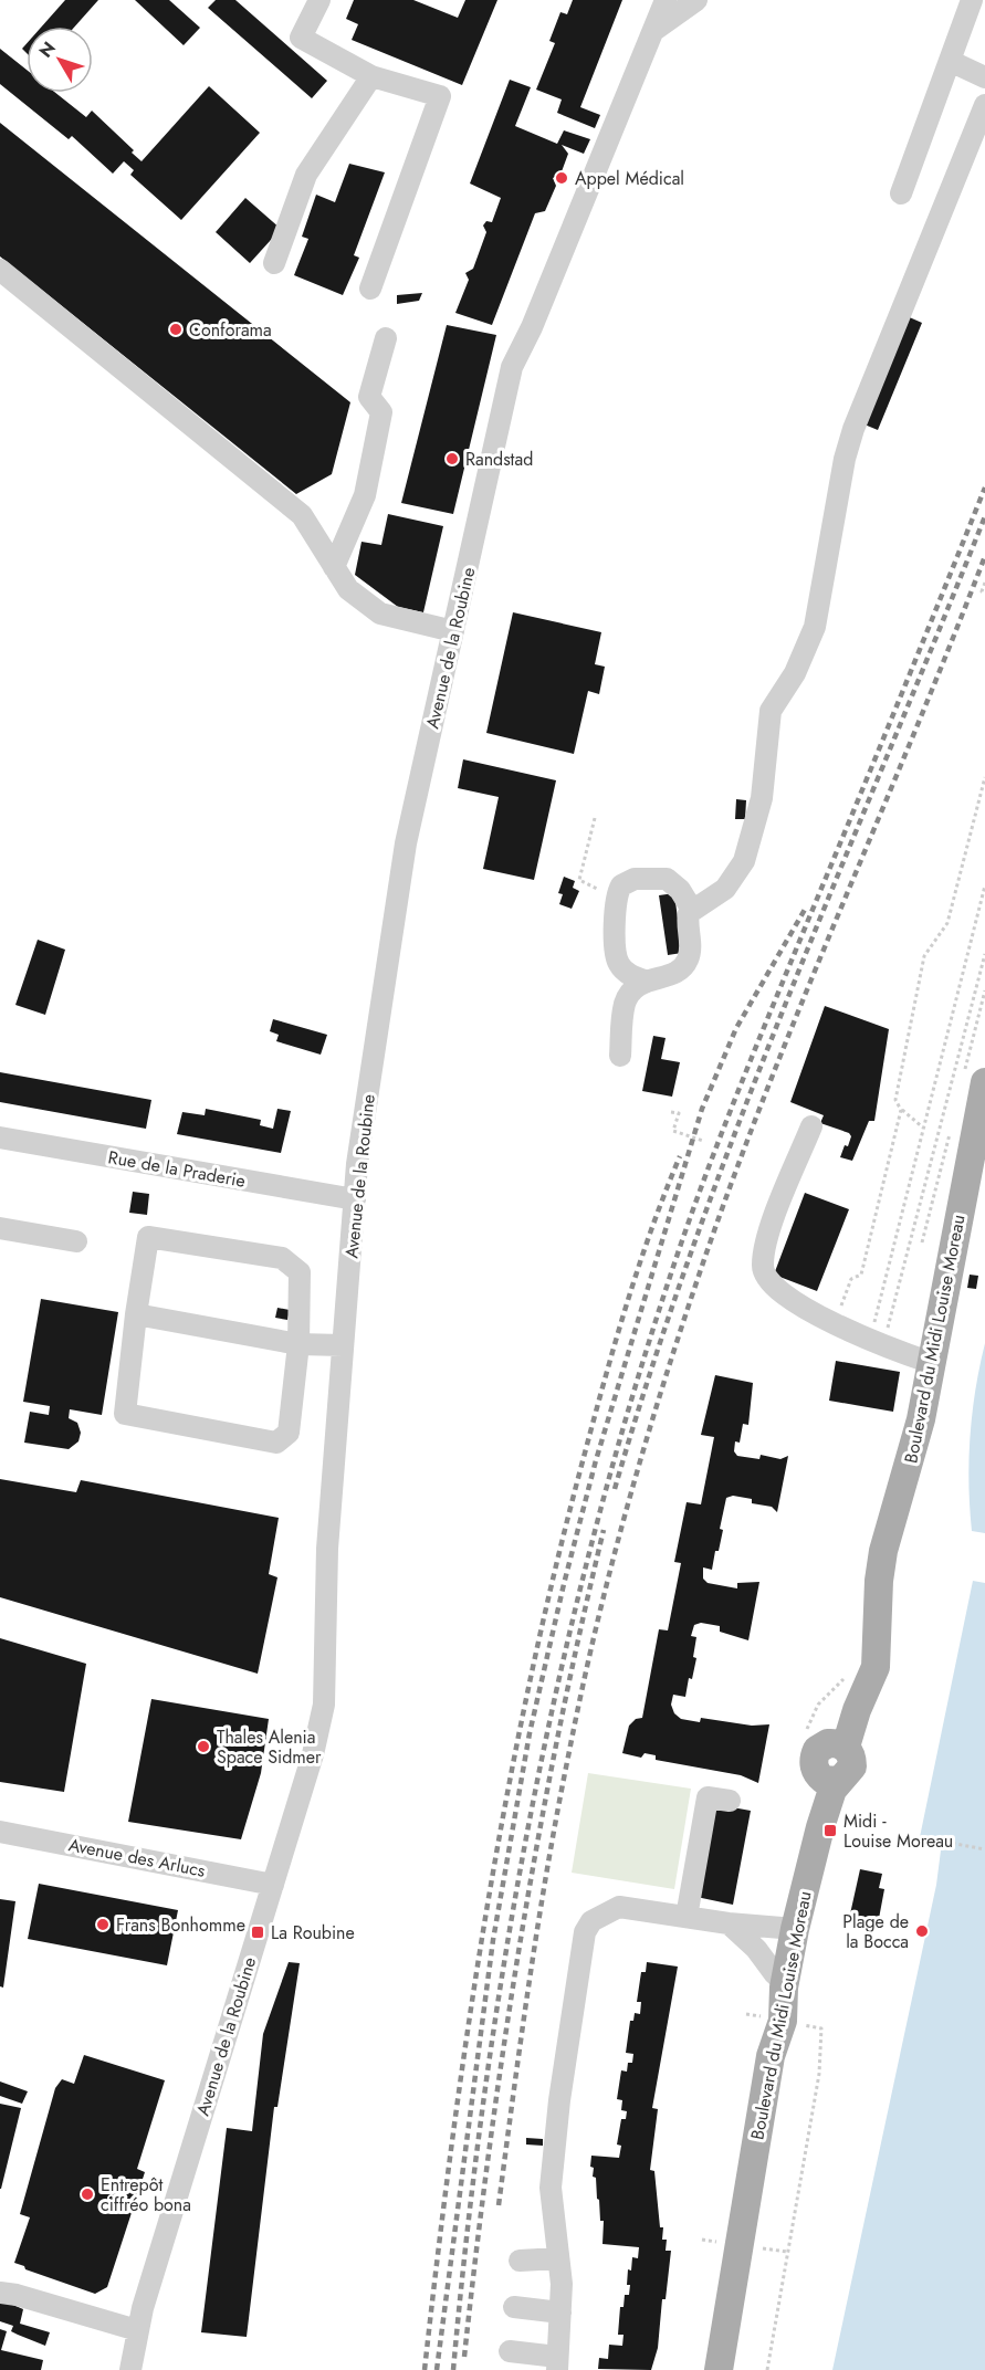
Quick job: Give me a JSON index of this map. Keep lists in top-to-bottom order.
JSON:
{
  "streets": {
    "main road": ["Boulevard du Midi Louise Moreau"],
    "street": ["Avenue de la Roubine", "Rue de la Praderie", "Avenue des Arlucs"]
  },
  "crossings": [
    ["Avenue de la Roubine", "Rue de la Praderie"],
    ["Avenue de la Roubine", "Avenue des Arlucs"]
  ],
  "places": {
    "other": [
      "Appel Médical",
      "Conforama",
      "Randstad",
      "Thales Alenia Space Sidmer",
      "Frans Bonhomme",
      "Plage de la Bocca",
      "Entrepôt ciffréo bona"
    ],
    "transit": ["Midi - Louise Moreau", "La Roubine"]
  },
  "north": "top left"
}
